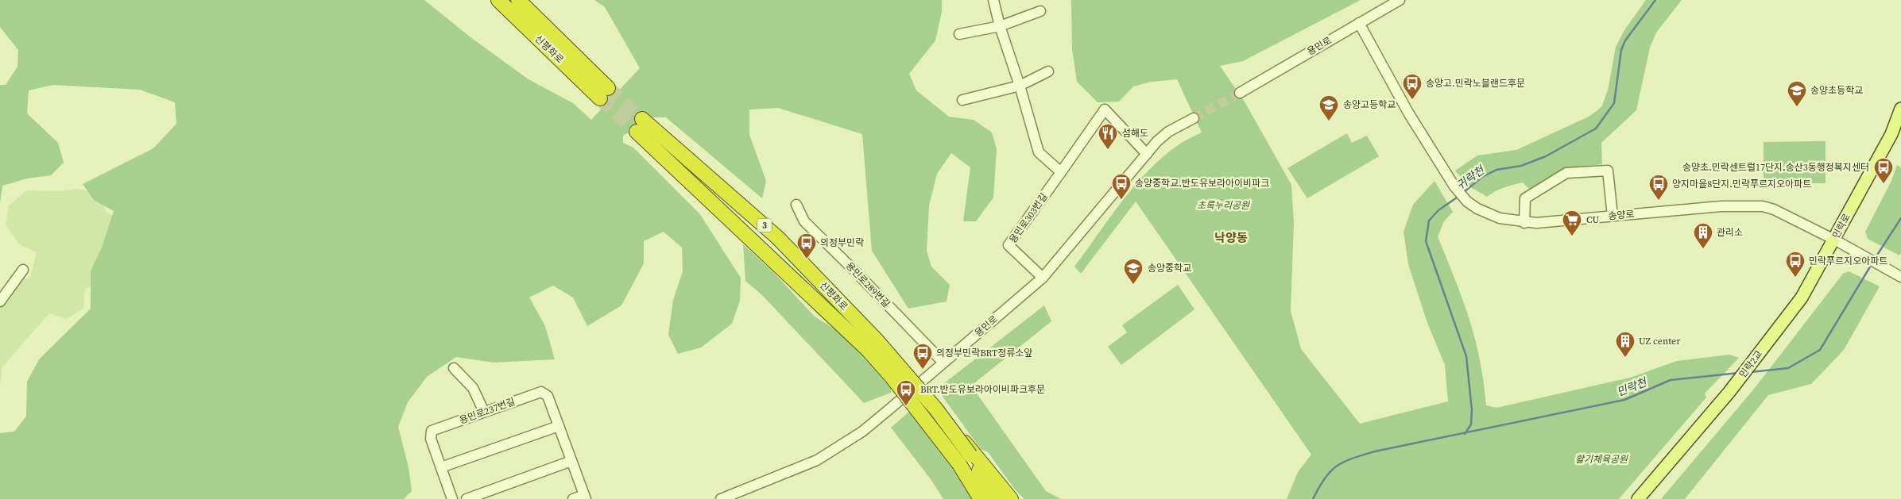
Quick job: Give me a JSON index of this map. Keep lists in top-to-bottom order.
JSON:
{
  "streets": {
    "highway": ["신평화로", "3"],
    "main road": ["민락로", "민락2교"],
    "street": [
      "용민로",
      "송양로",
      "용민로303번길",
      "용민로289번길",
      "용민로237번길"
    ]
  },
  "crossings": [
    ["용민로", "송양로"],
    ["용민로", "용민로303번길"],
    ["용민로", "용민로289번길"],
    ["송양로", "민락로"],
    ["민락로", "민락2교"]
  ],
  "districts": ["낙양동"],
  "water": ["귀락천", "민락천"],
  "parks": ["초록누리공원", "활기체육공원"],
  "places": {
    "bus stop": [
      "송양고.민락노블랜드후문",
      "송양초.민락센트럴17단지.송산3동행정복지센터",
      "송양중학교.반도유보라아이비파크",
      "양지마을8단지.민락푸르지오아파트",
      "의정부민락",
      "민락푸르지오아파트",
      "의정부민락BRT정류소앞",
      "BRT.반도유보라아이비파크후문"
    ],
    "school or university": ["송양초등학교", "송양고등학교", "송양중학교"],
    "restaurant": ["섬해도"],
    "supermarket": ["CU"],
    "building": ["관리소", "UZ center"]
  }
}
